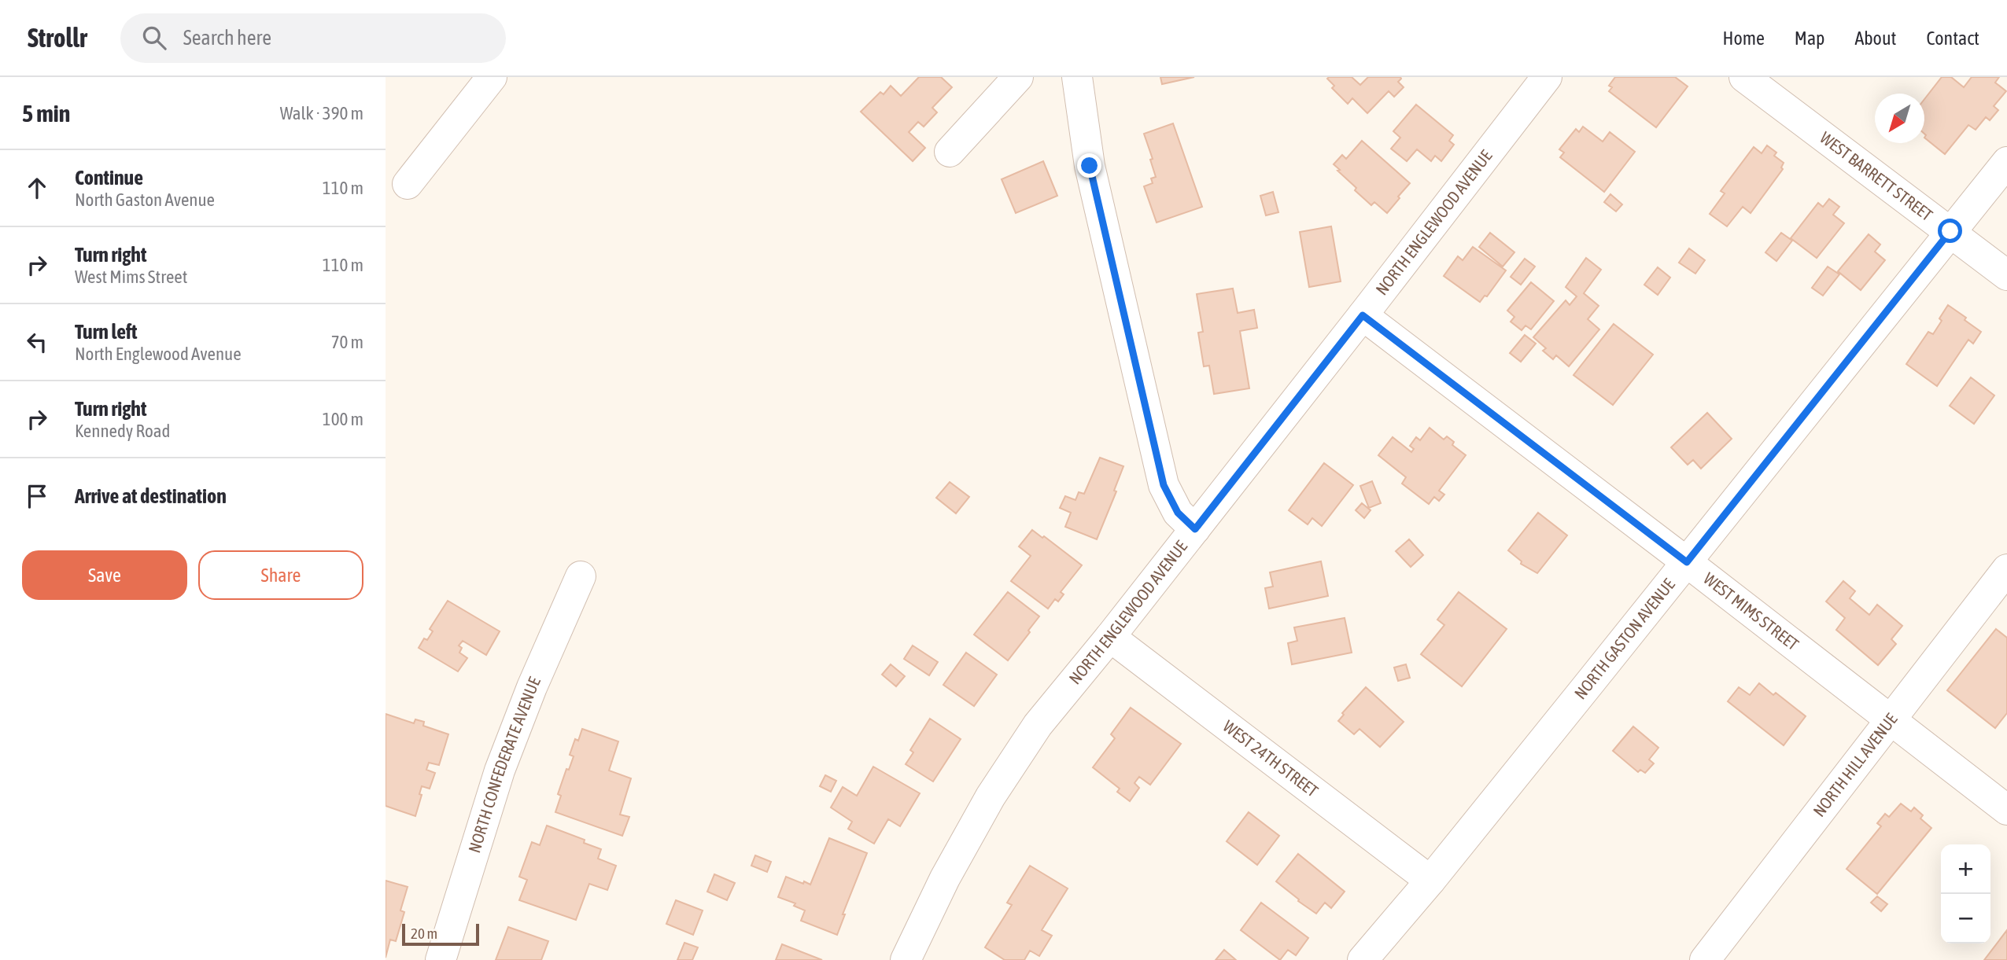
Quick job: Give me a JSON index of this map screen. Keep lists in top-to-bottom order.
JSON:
{
  "streets": {
    "street": [
      "WEST BARRETT STREET",
      "NORTH ENGLEWOOD AVENUE",
      "WEST MIMS STREET",
      "NORTH GASTON AVENUE",
      "WEST 24TH STREET",
      "NORTH HILL AVENUE",
      "NORTH CONFEDERATE AVENUE"
    ]
  },
  "crossings": [
    ["WEST BARRETT STREET", "NORTH GASTON AVENUE"],
    ["NORTH ENGLEWOOD AVENUE", "WEST MIMS STREET"],
    ["NORTH ENGLEWOOD AVENUE", "WEST 24TH STREET"],
    ["WEST MIMS STREET", "NORTH GASTON AVENUE"],
    ["WEST MIMS STREET", "NORTH HILL AVENUE"],
    ["NORTH GASTON AVENUE", "WEST 24TH STREET"]
  ],
  "scale_bar": "20 m",
  "north": "bottom left",
  "page": {
    "header": "Strollr",
    "search": "Search here",
    "nav": [
      "Home",
      "Map",
      "About",
      "Contact"
    ],
    "heading": ["5 min", "Walk · 390 m"],
    "list": [
      ["Continue", "North Gaston Avenue", "110 m"],
      ["Turn right", "West Mims Street", "110 m"],
      ["Turn left", "North Englewood Avenue", "70 m"],
      ["Turn right", "Kennedy Road", "100 m"],
      "Arrive at destination"
    ],
    "buttons": ["Save", "Share"],
    "map_buttons": ["+", "−"],
    "scale": "20 m"
  }
}
